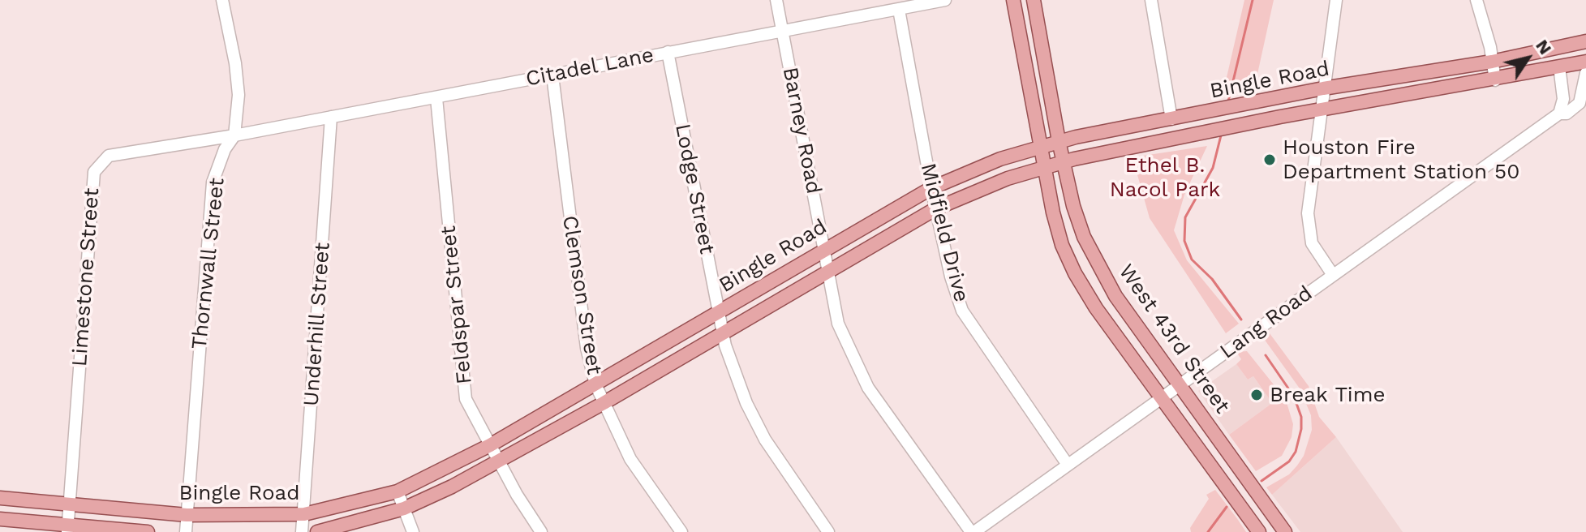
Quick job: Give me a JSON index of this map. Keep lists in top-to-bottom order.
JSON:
{
  "streets": {
    "main road": ["Bingle Road", "West 43rd Street"],
    "street": [
      "Citadel Lane",
      "Barney Road",
      "Lodge Street",
      "Midfield Drive",
      "Thornwall Street",
      "Limestone Street",
      "Clemson Street",
      "Feldspar Street",
      "Lang Road",
      "Underhill Street"
    ]
  },
  "crossings": [
    ["Citadel Lane", "Barney Road"],
    ["Citadel Lane", "Lodge Street"],
    ["Citadel Lane", "Midfield Drive"],
    ["Citadel Lane", "Thornwall Street"],
    ["Citadel Lane", "Limestone Street"],
    ["Citadel Lane", "Clemson Street"],
    ["Citadel Lane", "Feldspar Street"],
    ["Citadel Lane", "Underhill Street"],
    ["Bingle Road", "Barney Road"],
    ["Bingle Road", "Lodge Street"],
    ["Bingle Road", "Midfield Drive"],
    ["Bingle Road", "Thornwall Street"],
    ["Bingle Road", "Limestone Street"],
    ["Bingle Road", "Clemson Street"],
    ["Bingle Road", "Feldspar Street"],
    ["Bingle Road", "Underhill Street"],
    ["Bingle Road", "West 43rd Street"],
    ["Barney Road", "Lang Road"],
    ["Midfield Drive", "Lang Road"],
    ["Thornwall Street", "Limestone Street"],
    ["Lang Road", "West 43rd Street"]
  ],
  "parks": ["Ethel B. Nacol Park"],
  "places": ["Houston Fire Department Station 50", "Break Time"],
  "north": "top right"
}
